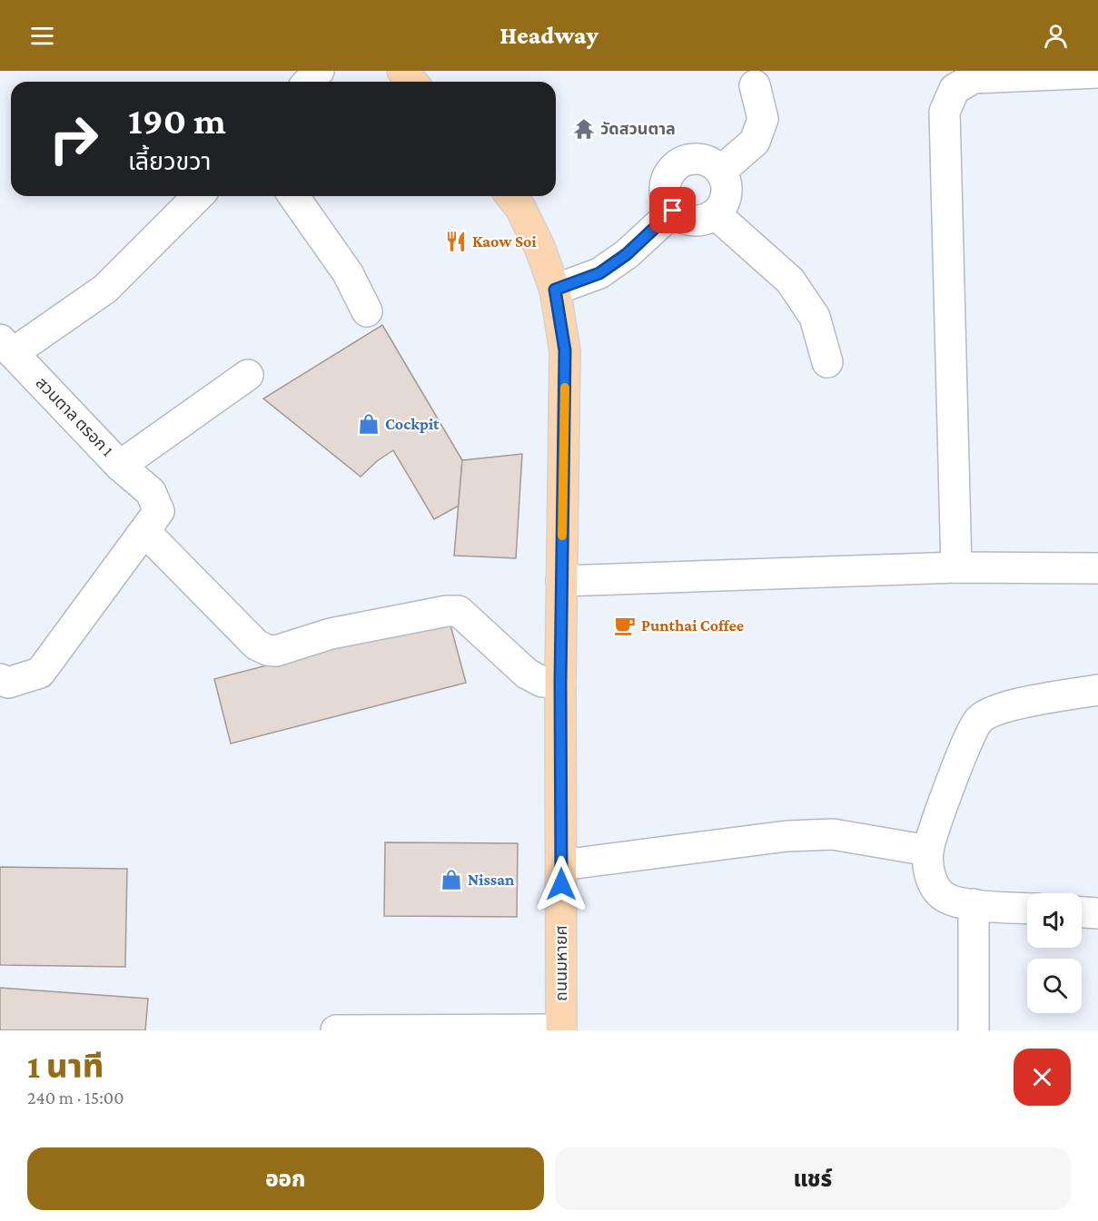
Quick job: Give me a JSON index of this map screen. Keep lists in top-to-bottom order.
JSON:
{
  "streets": {
    "main road": ["ถนนมหายศ"],
    "street": ["สวนตาล ตรอก 1"]
  },
  "places": {
    "temple": ["วัดสวนตาล"],
    "restaurant": ["Kaow Soi"],
    "shop": ["Cockpit", "Nissan"],
    "cafe": ["Punthai Coffee"]
  },
  "page": {
    "header": "Headway",
    "turn": ["190 m", "เลี้ยวขวา"],
    "heading": ["1 นาที", "240 m · 15:00"],
    "buttons": ["ออก", "แชร์"]
  }
}
